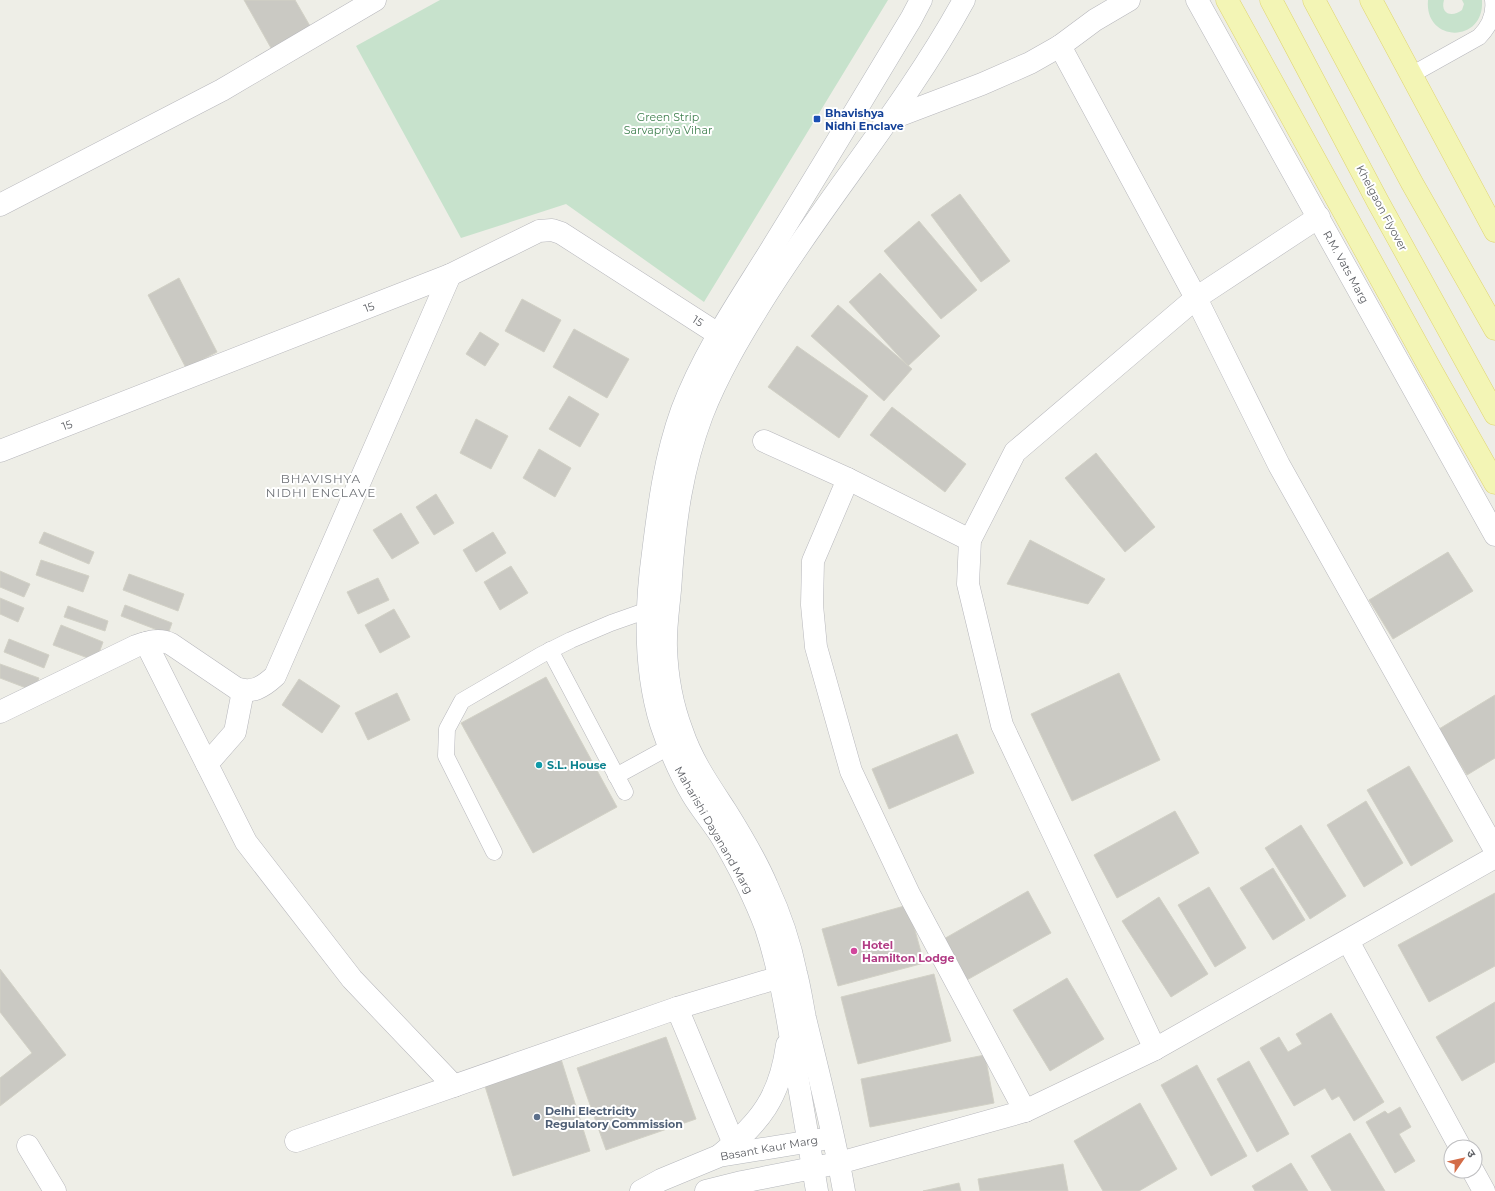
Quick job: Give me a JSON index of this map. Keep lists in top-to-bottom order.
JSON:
{
  "streets": {
    "main road": ["Khelgaon Flyover"],
    "street": [
      "R.M. Vats Marg",
      "15",
      "Maharishi Dayanand Marg",
      "Basant Kaur Marg"
    ]
  },
  "crossings": [
    ["15", "Maharishi Dayanand Marg"],
    ["Maharishi Dayanand Marg", "Basant Kaur Marg"]
  ],
  "districts": ["BHAVISHYA NIDHI ENCLAVE"],
  "parks": ["Green Strip Sarvapriya Vihar"],
  "places": {
    "transit": ["Bhavishya Nidhi Enclave"],
    "other": ["S.L. House", "Hotel Hamilton Lodge", "Delhi Electricity Regulatory Commission"]
  },
  "north": "top right"
}
